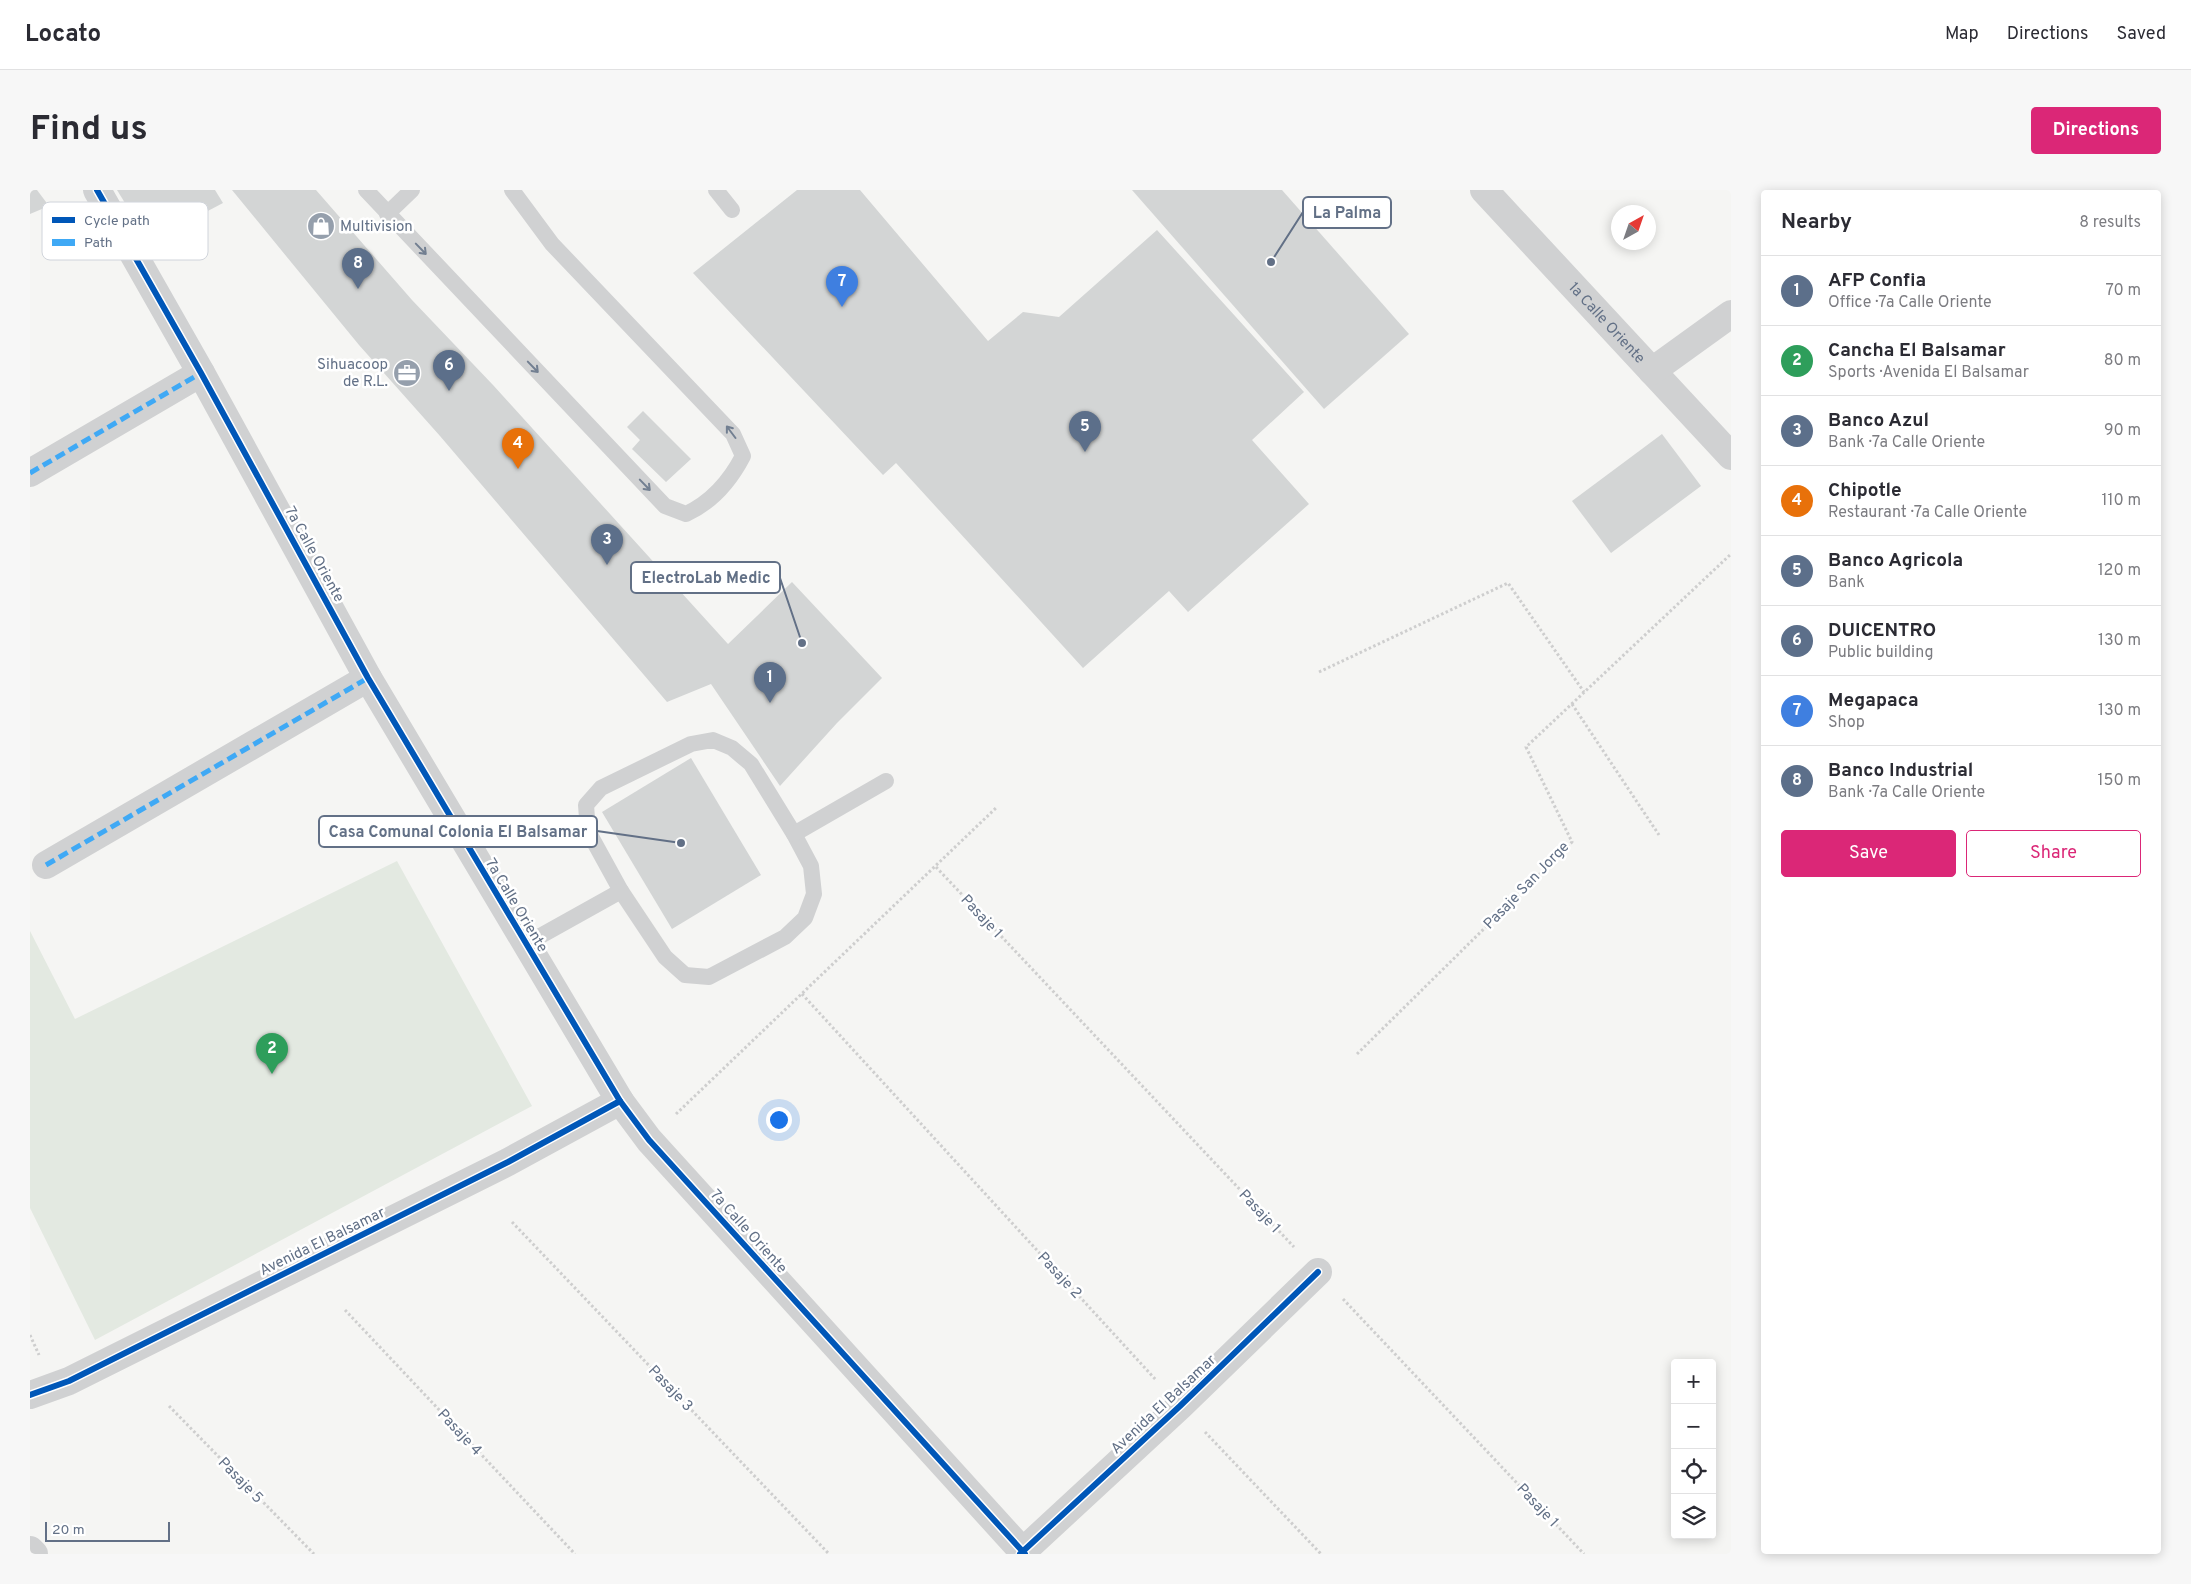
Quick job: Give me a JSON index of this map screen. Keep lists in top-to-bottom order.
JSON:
{
  "streets": {
    "street": ["1a Calle Oriente", "7a Calle Oriente", "Avenida El Balsamar"],
    "path": [
      "Pasaje San Jorge",
      "Pasaje 1",
      "Pasaje 2",
      "Pasaje 3",
      "Pasaje 4",
      "Pasaje 5"
    ]
  },
  "crossings": [
    ["7a Calle Oriente", "Avenida El Balsamar"],
    ["Pasaje 1", "Avenida El Balsamar"],
    ["Avenida El Balsamar", "Pasaje 2"]
  ],
  "places": {
    "shop": ["Multivision"],
    "other": ["La Palma", "ElectroLab Medic", "Casa Comunal Colonia El Balsamar"],
    "office": ["Sihuacoop de R.L."]
  },
  "legend": ["Cycle path", "Path"],
  "scale_bar": "20 m",
  "north": "top right",
  "page": {
    "header": "Locato",
    "nav": ["Map", "Directions", "Saved"],
    "buttons": [
      "Directions",
      ["Save", "Share"]
    ],
    "title": "Find us",
    "heading": ["Nearby", "8 results"],
    "pins": [
      "8",
      "7",
      "6",
      "5",
      "4",
      "3",
      "1",
      "2"
    ],
    "list": [
      {
        "mark": "1",
        "name": "AFP Confia",
        "note": "Office · 7a Calle Oriente",
        "value": "70 m"
      },
      {
        "mark": "2",
        "name": "Cancha El Balsamar",
        "note": "Sports · Avenida El Balsamar",
        "value": "80 m"
      },
      {
        "mark": "3",
        "name": "Banco Azul",
        "note": "Bank · 7a Calle Oriente",
        "value": "90 m"
      },
      {
        "mark": "4",
        "name": "Chipotle",
        "note": "Restaurant · 7a Calle Oriente",
        "value": "110 m"
      },
      {
        "mark": "5",
        "name": "Banco Agricola",
        "note": "Bank",
        "value": "120 m"
      },
      {
        "mark": "6",
        "name": "DUICENTRO",
        "note": "Public building",
        "value": "130 m"
      },
      {
        "mark": "7",
        "name": "Megapaca",
        "note": "Shop",
        "value": "130 m"
      },
      {
        "mark": "8",
        "name": "Banco Industrial",
        "note": "Bank · 7a Calle Oriente",
        "value": "150 m"
      }
    ],
    "map_buttons": ["+", "−"],
    "scale": "20 m"
  }
}
